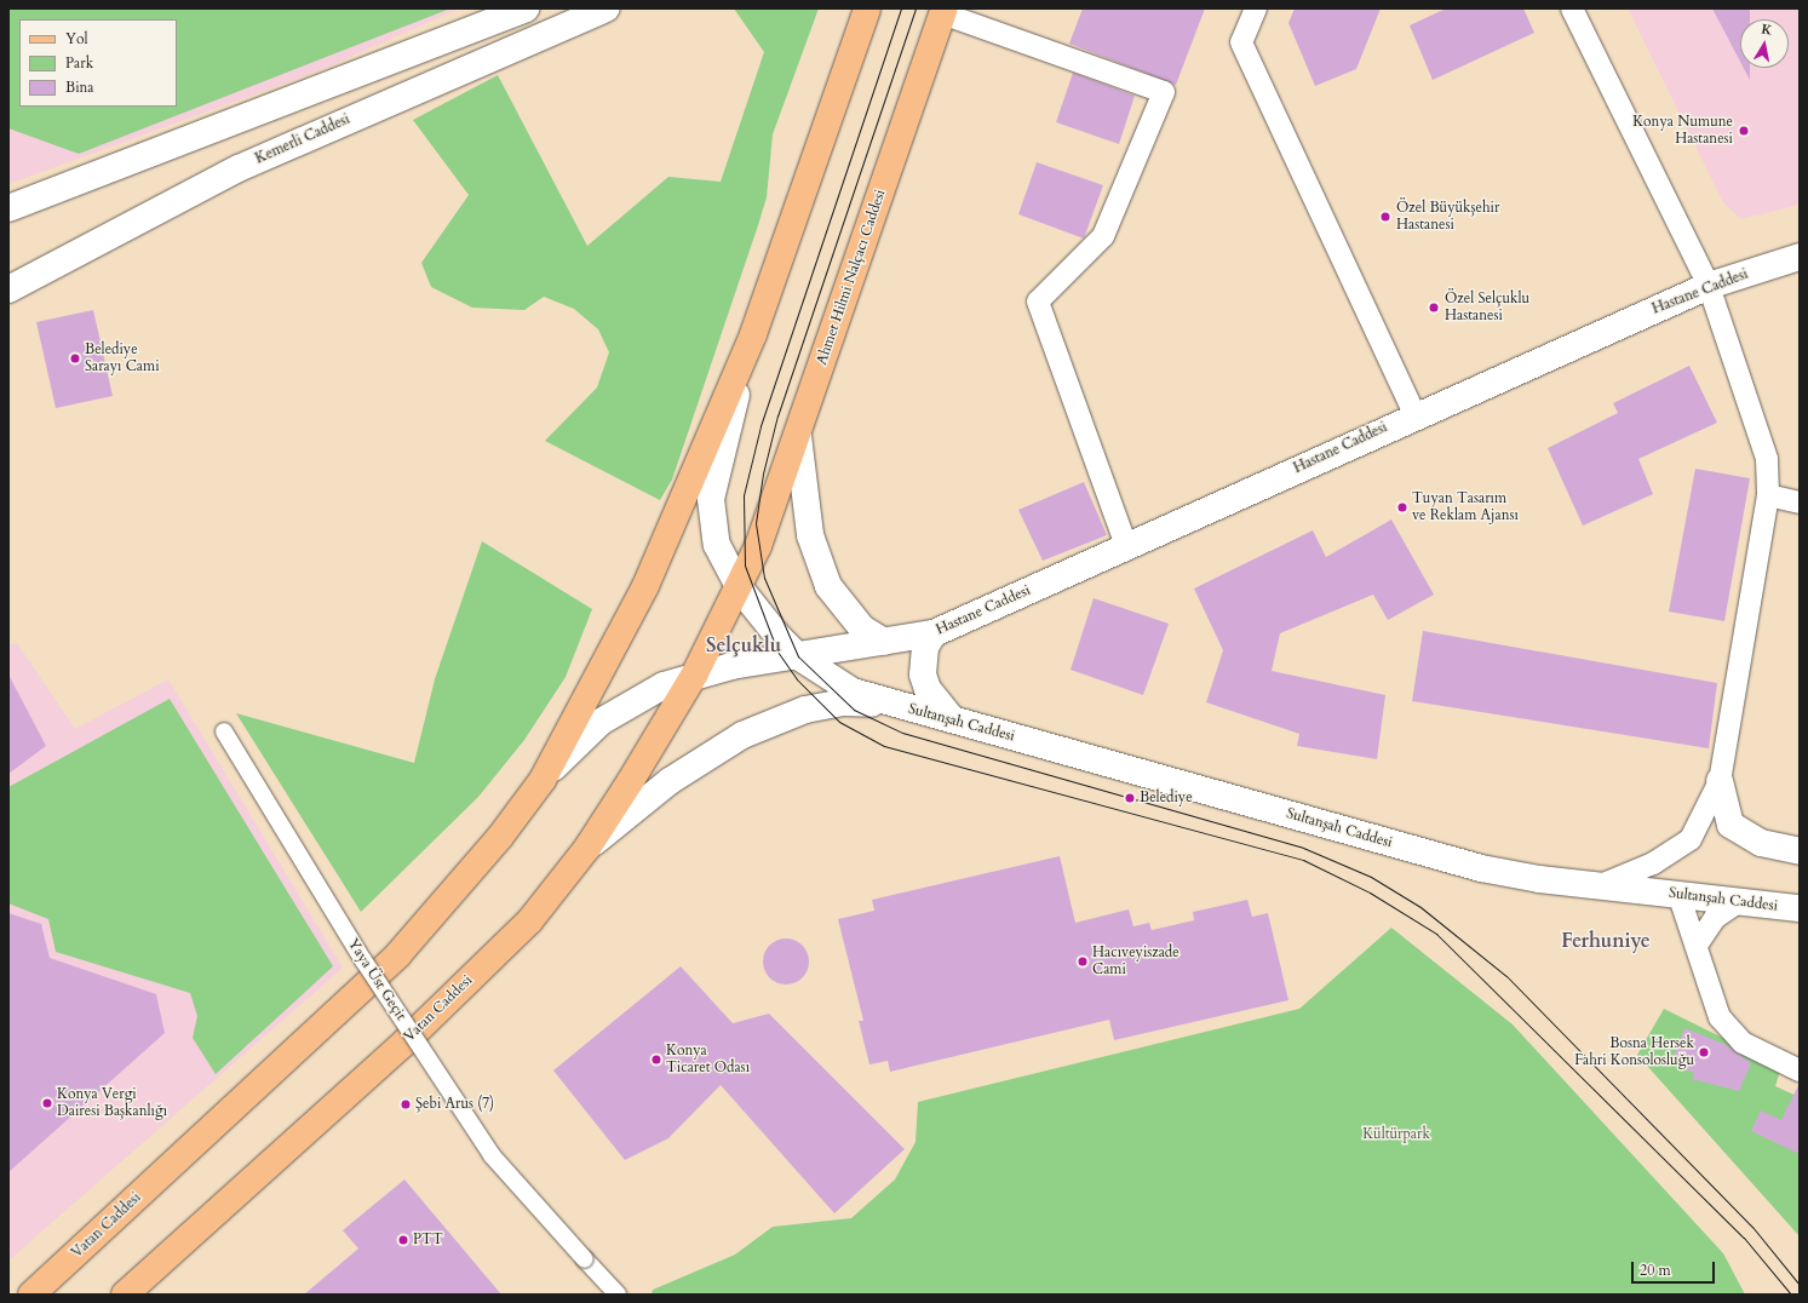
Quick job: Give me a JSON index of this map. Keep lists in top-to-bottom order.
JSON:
{
  "streets": {
    "main road": ["Ahmet Hilmi Nalçacı Caddesi", "Vatan Caddesi"],
    "street": [
      "Kemerli Caddesi",
      "Hastane Caddesi",
      "Sultanşah Caddesi",
      "Yaya Üst Geçit"
    ]
  },
  "crossings": [
    ["Ahmet Hilmi Nalçacı Caddesi", "Vatan Caddesi"],
    ["Hastane Caddesi", "Vatan Caddesi"]
  ],
  "districts": ["Selçuklu", "Ferhuniye"],
  "parks": ["Kültürpark"],
  "places": [
    "Konya Numune Hastanesi",
    "Özel Büyükşehir Hastanesi",
    "Özel Selçuklu Hastanesi",
    "Belediye Sarayı Cami",
    "Tuyan Tasarım ve Reklam Ajansı",
    "Belediye",
    "Hacıveyiszade Cami",
    "Bosna Hersek Fahri Konsolosluğu",
    "Konya Ticaret Odası",
    "Konya Vergi Dairesi Başkanlığı",
    "Şebi Arus (7)",
    "PTT"
  ],
  "legend": ["Yol", "Park", "Bina"],
  "scale_bar": "20 m",
  "north": "top"
}
